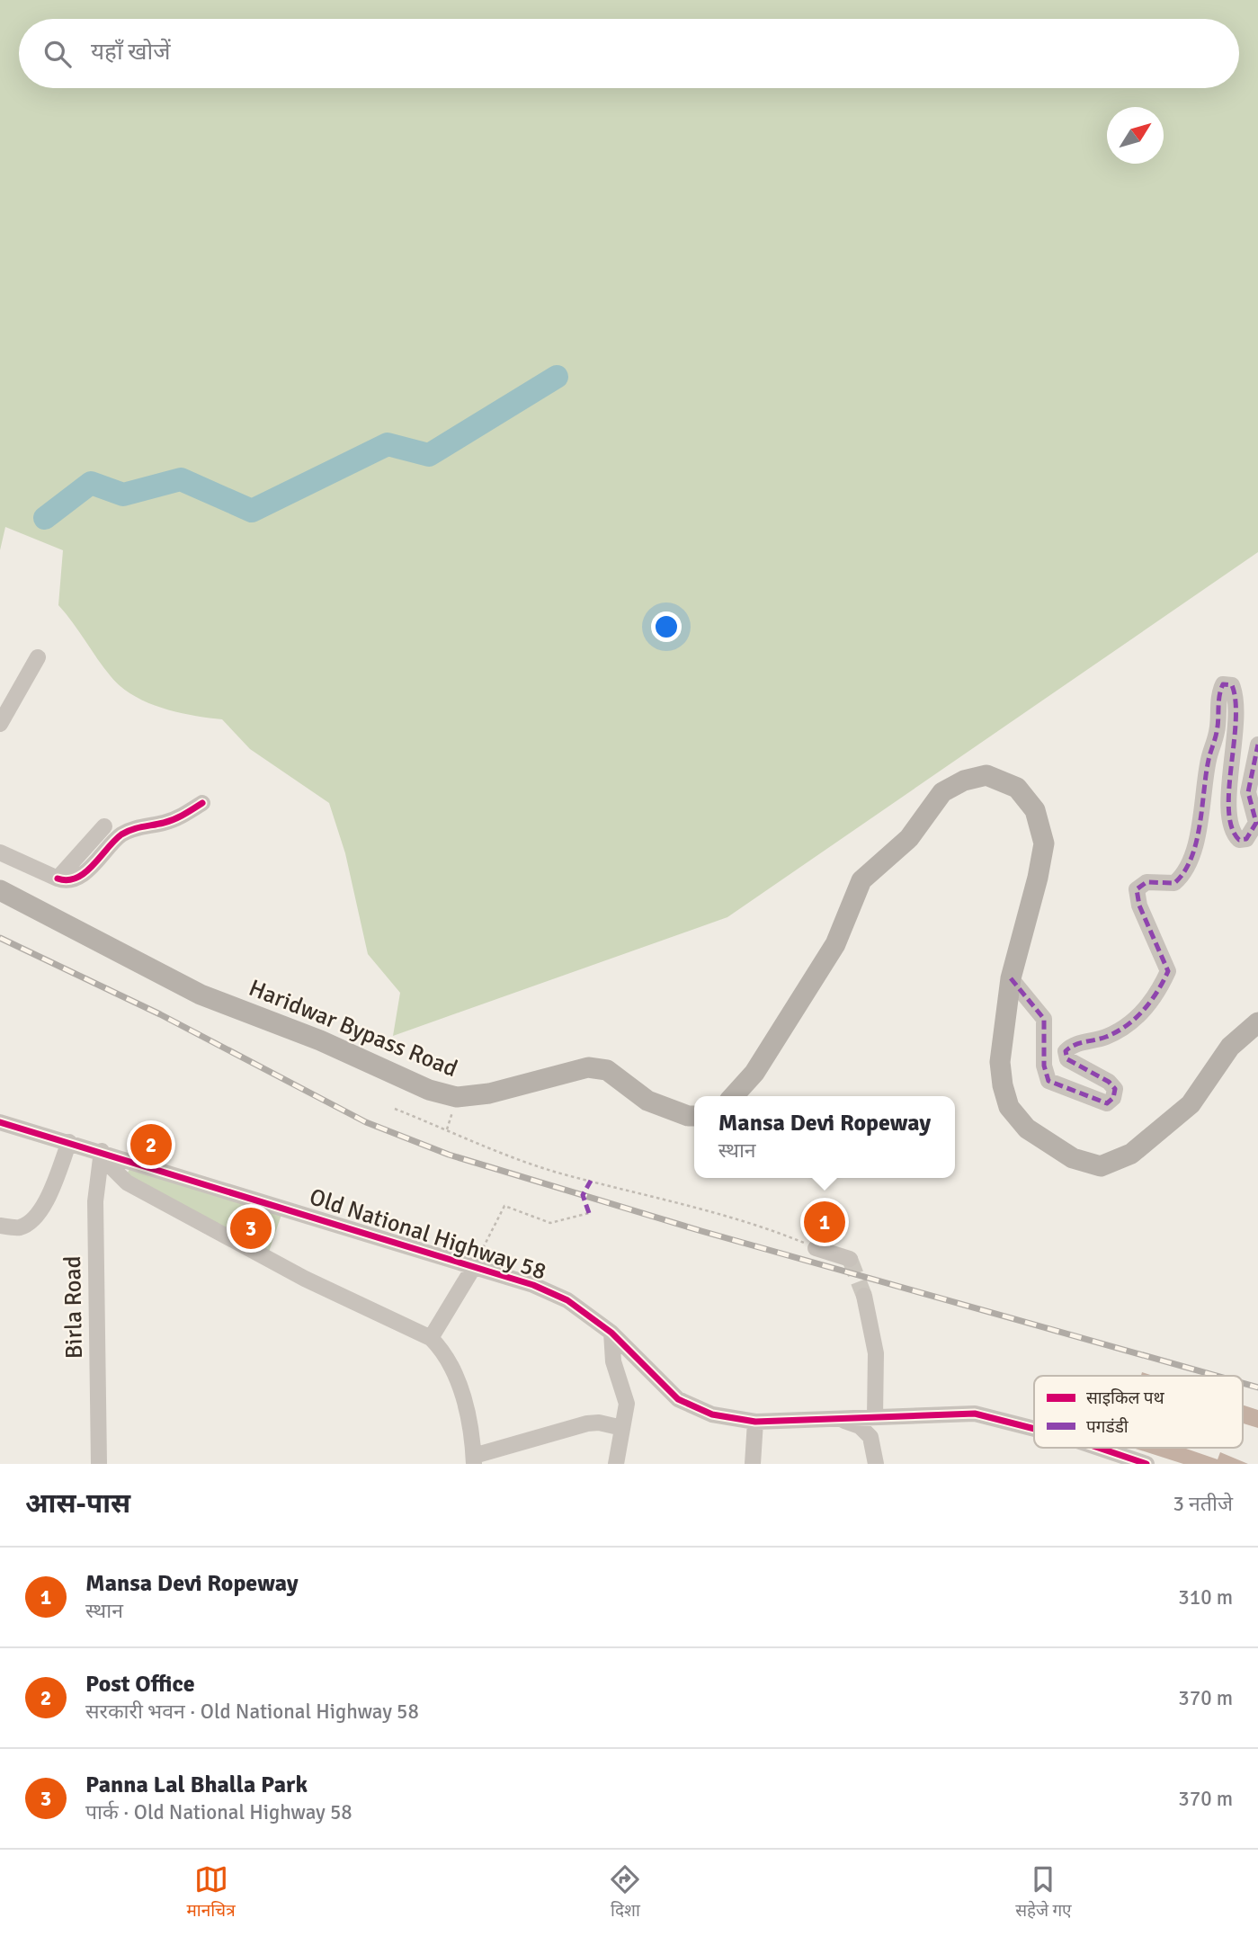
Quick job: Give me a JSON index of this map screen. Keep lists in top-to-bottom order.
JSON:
{
  "streets": {
    "main road": ["Haridwar Bypass Road"],
    "street": ["Old National Highway 58", "Birla Road"]
  },
  "crossings": [
    ["Old National Highway 58", "Birla Road"]
  ],
  "legend": ["साइकिल पथ", "पगडंडी"],
  "north": "top right",
  "page": {
    "search": "यहाँ खोजें",
    "popup": ["Mansa Devi Ropeway", "स्थान"],
    "pins": ["2", "1", "3"],
    "heading": ["आस-पास", "3 नतीजे"],
    "list": [
      {
        "mark": "1",
        "name": "Mansa Devi Ropeway",
        "note": "स्थान",
        "value": "310 m"
      },
      {
        "mark": "2",
        "name": "Post Office",
        "note": "सरकारी भवन · Old National Highway 58",
        "value": "370 m"
      },
      {
        "mark": "3",
        "name": "Panna Lal Bhalla Park",
        "note": "पार्क · Old National Highway 58",
        "value": "370 m"
      }
    ],
    "nav": ["मानचित्र", "दिशा", "सहेजे गए"]
  }
}
